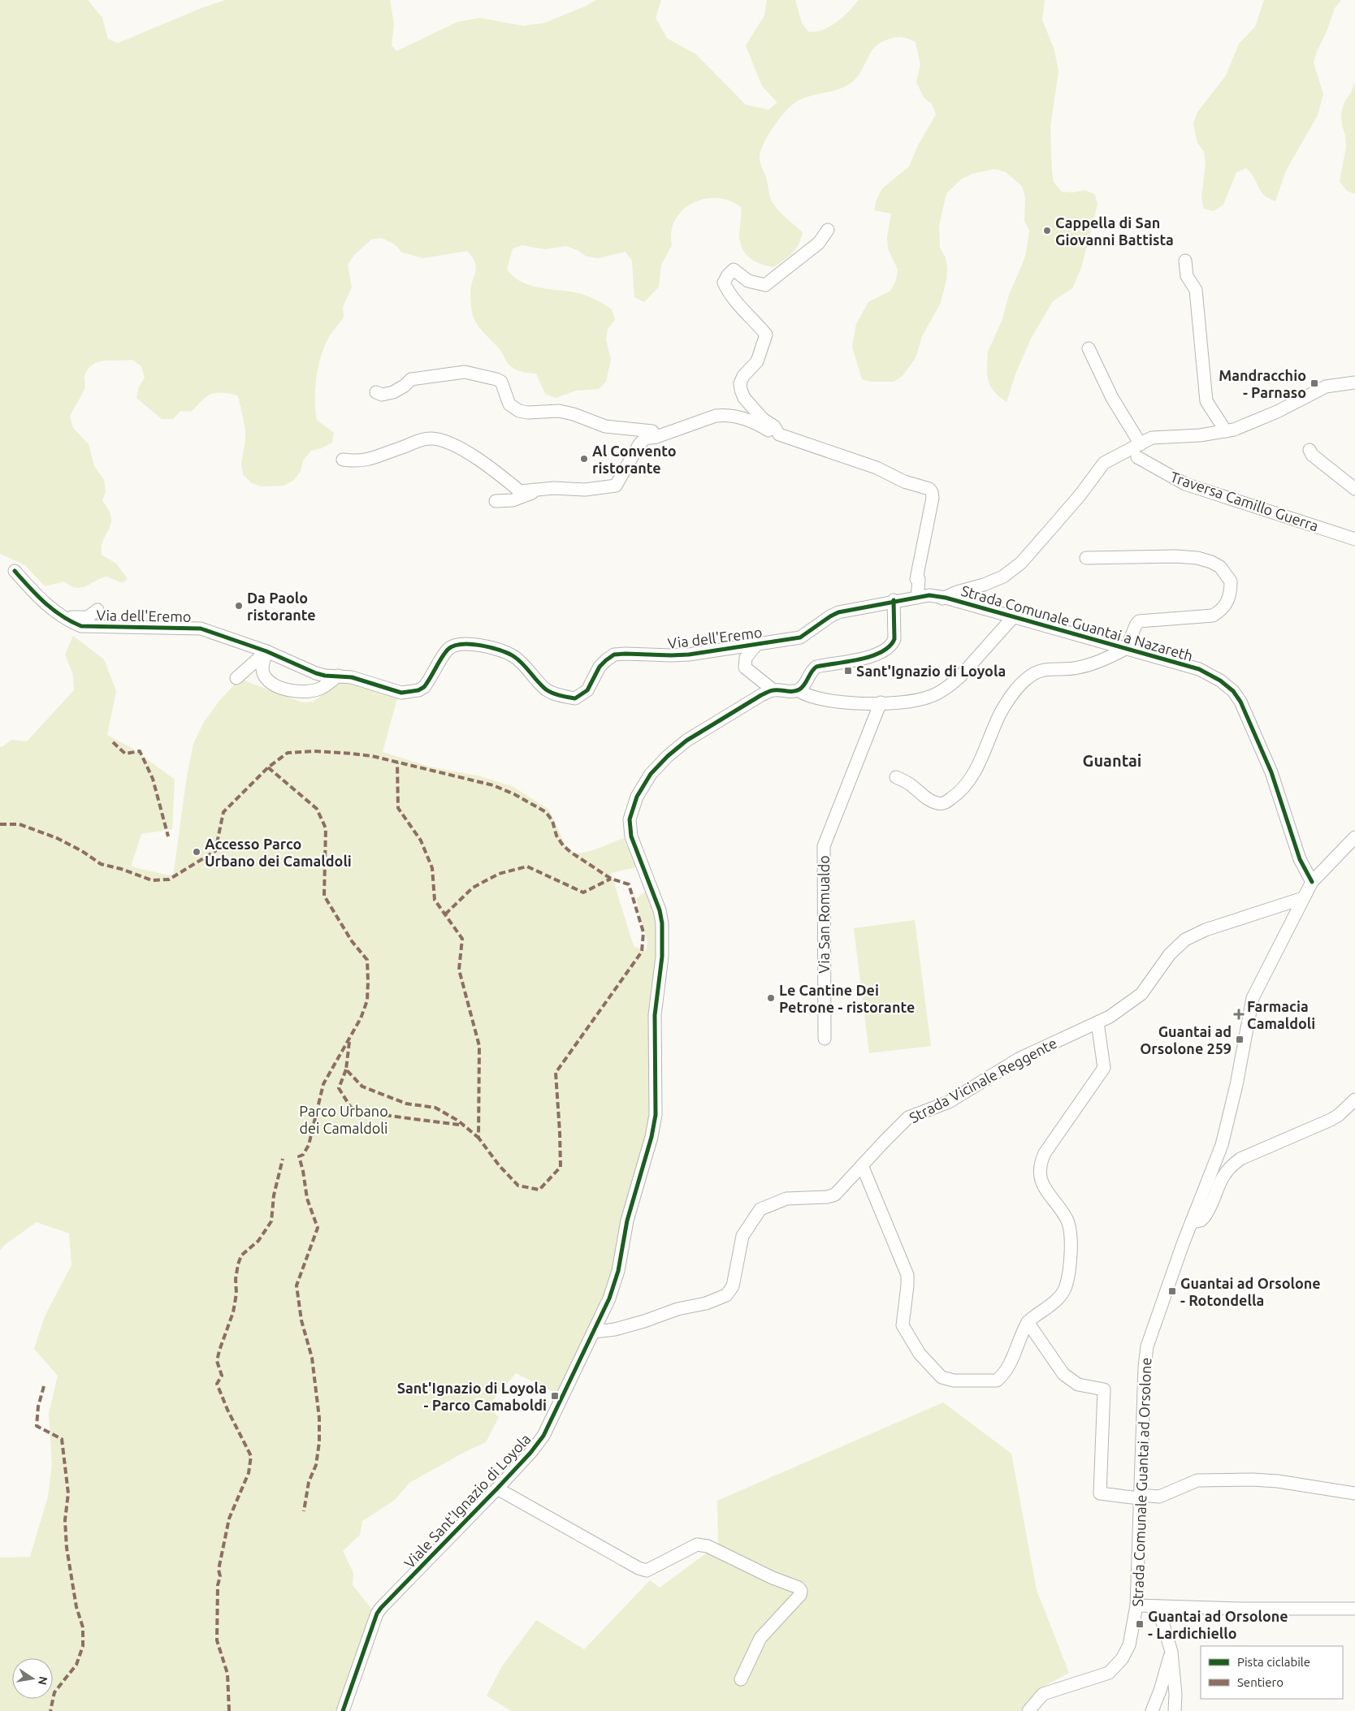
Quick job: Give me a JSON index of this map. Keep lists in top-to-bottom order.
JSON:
{
  "streets": {
    "street": [
      "Traversa Camillo Guerra",
      "Via dell'Eremo",
      "Strada Comunale Guantai a Nazareth",
      "Via San Romualdo",
      "Strada Vicinale Reggente",
      "Strada Comunale Guantai ad Orsolone",
      "Viale Sant'Ignazio di Loyola"
    ]
  },
  "crossings": [
    ["Via dell'Eremo", "Strada Comunale Guantai a Nazareth"],
    ["Strada Comunale Guantai a Nazareth", "Strada Comunale Guantai ad Orsolone"],
    ["Strada Vicinale Reggente", "Strada Comunale Guantai ad Orsolone"],
    ["Strada Vicinale Reggente", "Viale Sant'Ignazio di Loyola"]
  ],
  "districts": ["Guantai"],
  "parks": ["Parco Urbano dei Camaldoli"],
  "places": {
    "other": [
      "Cappella di San Giovanni Battista",
      "Al Convento ristorante",
      "Da Paolo ristorante",
      "Accesso Parco Urbano dei Camaldoli",
      "Le Cantine Dei Petrone - ristorante"
    ],
    "transit": [
      "Mandracchio - Parnaso",
      "Sant'Ignazio di Loyola",
      "Guantai ad Orsolone 259",
      "Guantai ad Orsolone - Rotondella",
      "Sant'Ignazio di Loyola - Parco Camaboldi",
      "Guantai ad Orsolone - Lardichiello"
    ],
    "health": ["Farmacia Camaldoli"]
  },
  "legend": ["Pista ciclabile", "Sentiero"],
  "north": "right"
}
